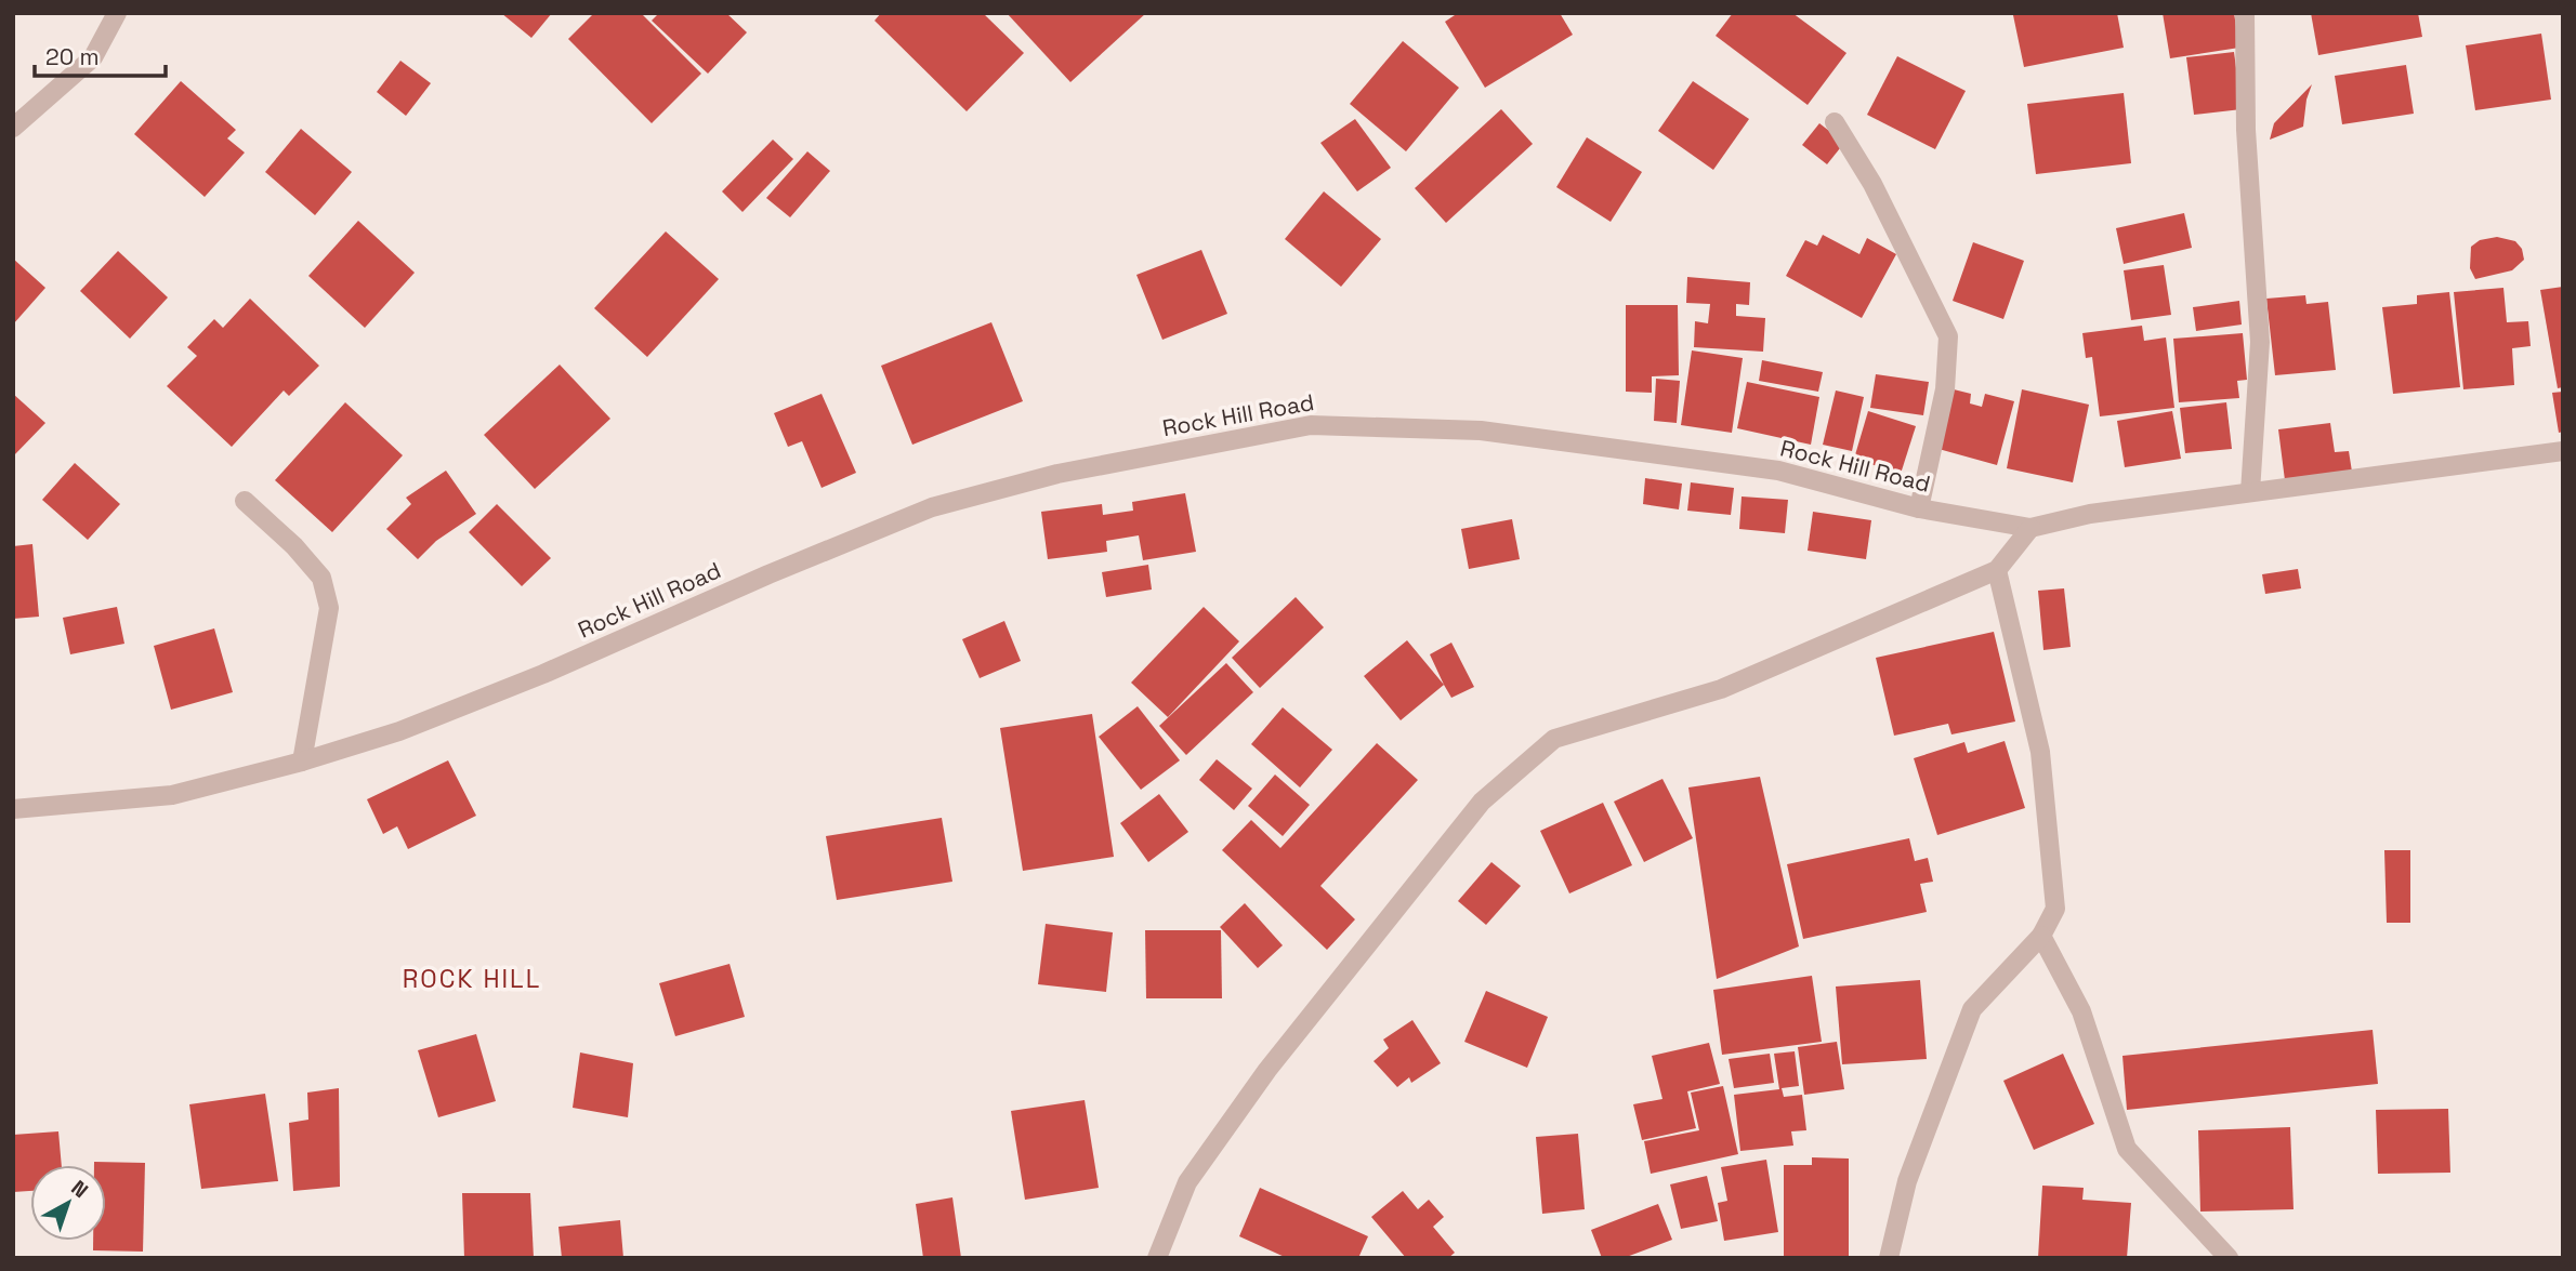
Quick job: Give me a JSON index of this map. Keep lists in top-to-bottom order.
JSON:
{
  "streets": {
    "street": ["Rock Hill Road"]
  },
  "districts": ["ROCK HILL"],
  "scale_bar": "20 m",
  "north": "top right"
}
